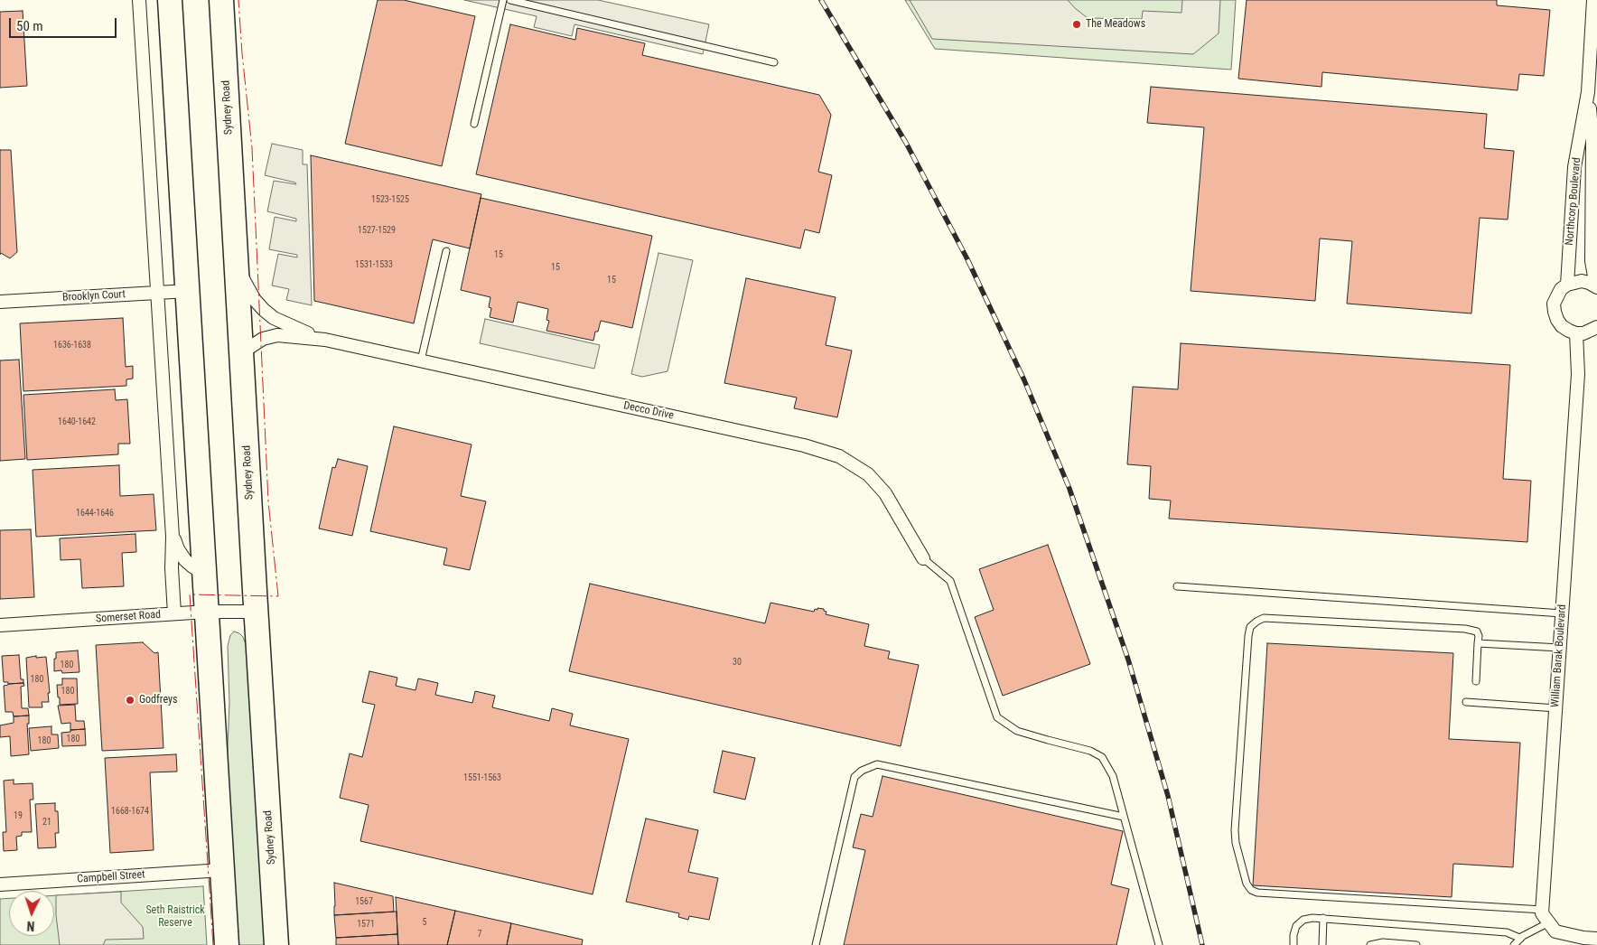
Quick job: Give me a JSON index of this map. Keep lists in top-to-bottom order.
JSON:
{
  "streets": {
    "highway": ["Sydney Road"],
    "street": [
      "Northcorp Boulevard",
      "Brooklyn Court",
      "Decco Drive",
      "Somerset Road",
      "William Barak Boulevard",
      "Campbell Street"
    ]
  },
  "crossings": [
    ["Sydney Road", "Decco Drive"],
    ["Sydney Road", "Somerset Road"]
  ],
  "parks": ["Seth Raistrick Reserve"],
  "places": ["The Meadows", "Godfreys"],
  "house_numbers": [
    "1523-1525",
    "1527-1529",
    "15",
    "1531-1533",
    "15",
    "15",
    "1636-1638",
    "1640-1642",
    "1644-1646",
    "30",
    "180",
    "180",
    "180",
    "180",
    "180",
    "1551-1563",
    "1668-1674",
    "19",
    "21",
    "1567",
    "5",
    "1571",
    "7"
  ],
  "scale_bar": "50 m",
  "north": "bottom"
}
